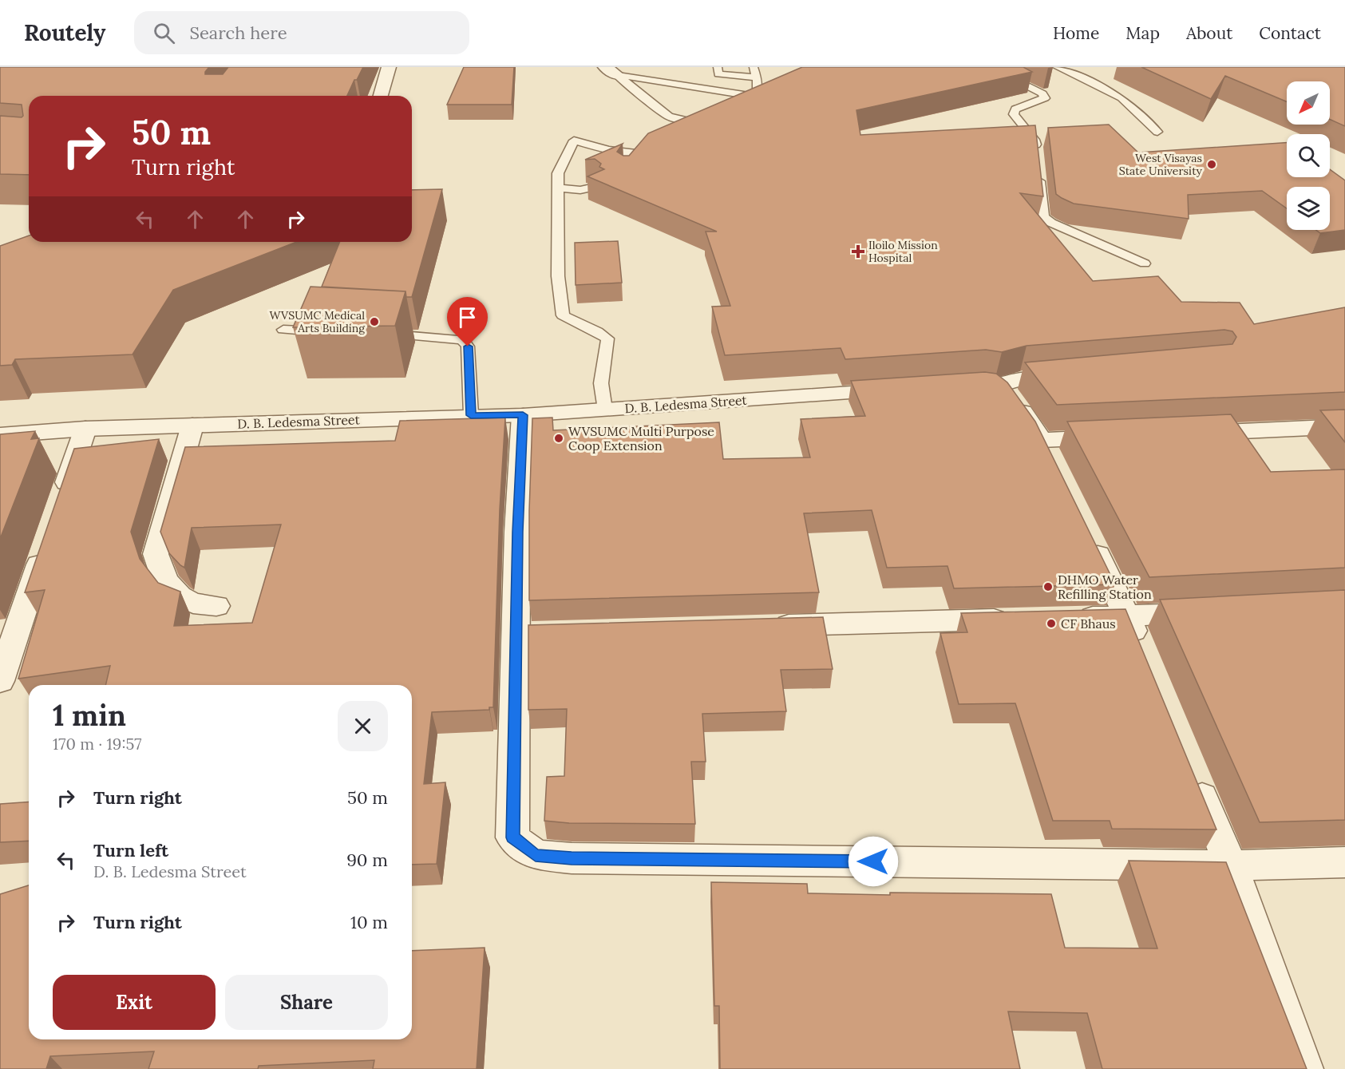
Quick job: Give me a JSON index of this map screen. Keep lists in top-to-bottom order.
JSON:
{
  "streets": {
    "street": ["D. B. Ledesma Street"]
  },
  "places": {
    "other": [
      "West Visayas State University",
      "WVSUMC Medical Arts Building",
      "WVSUMC Multi Purpose Coop Extension",
      "DHMO Water Refilling Station",
      "CF Bhaus"
    ],
    "health": ["Iloilo Mission Hospital"]
  },
  "north": "bottom left",
  "page": {
    "header": "Routely",
    "search": "Search here",
    "nav": [
      "Home",
      "Map",
      "About",
      "Contact"
    ],
    "turn": ["50 m", "Turn right"],
    "heading": ["1 min", "170 m · 19:57"],
    "list": [
      {
        "name": "Turn right",
        "value": "50 m"
      },
      {
        "name": "Turn left",
        "note": "D. B. Ledesma Street",
        "value": "90 m"
      },
      {
        "name": "Turn right",
        "value": "10 m"
      }
    ],
    "buttons": ["Exit", "Share"]
  }
}
